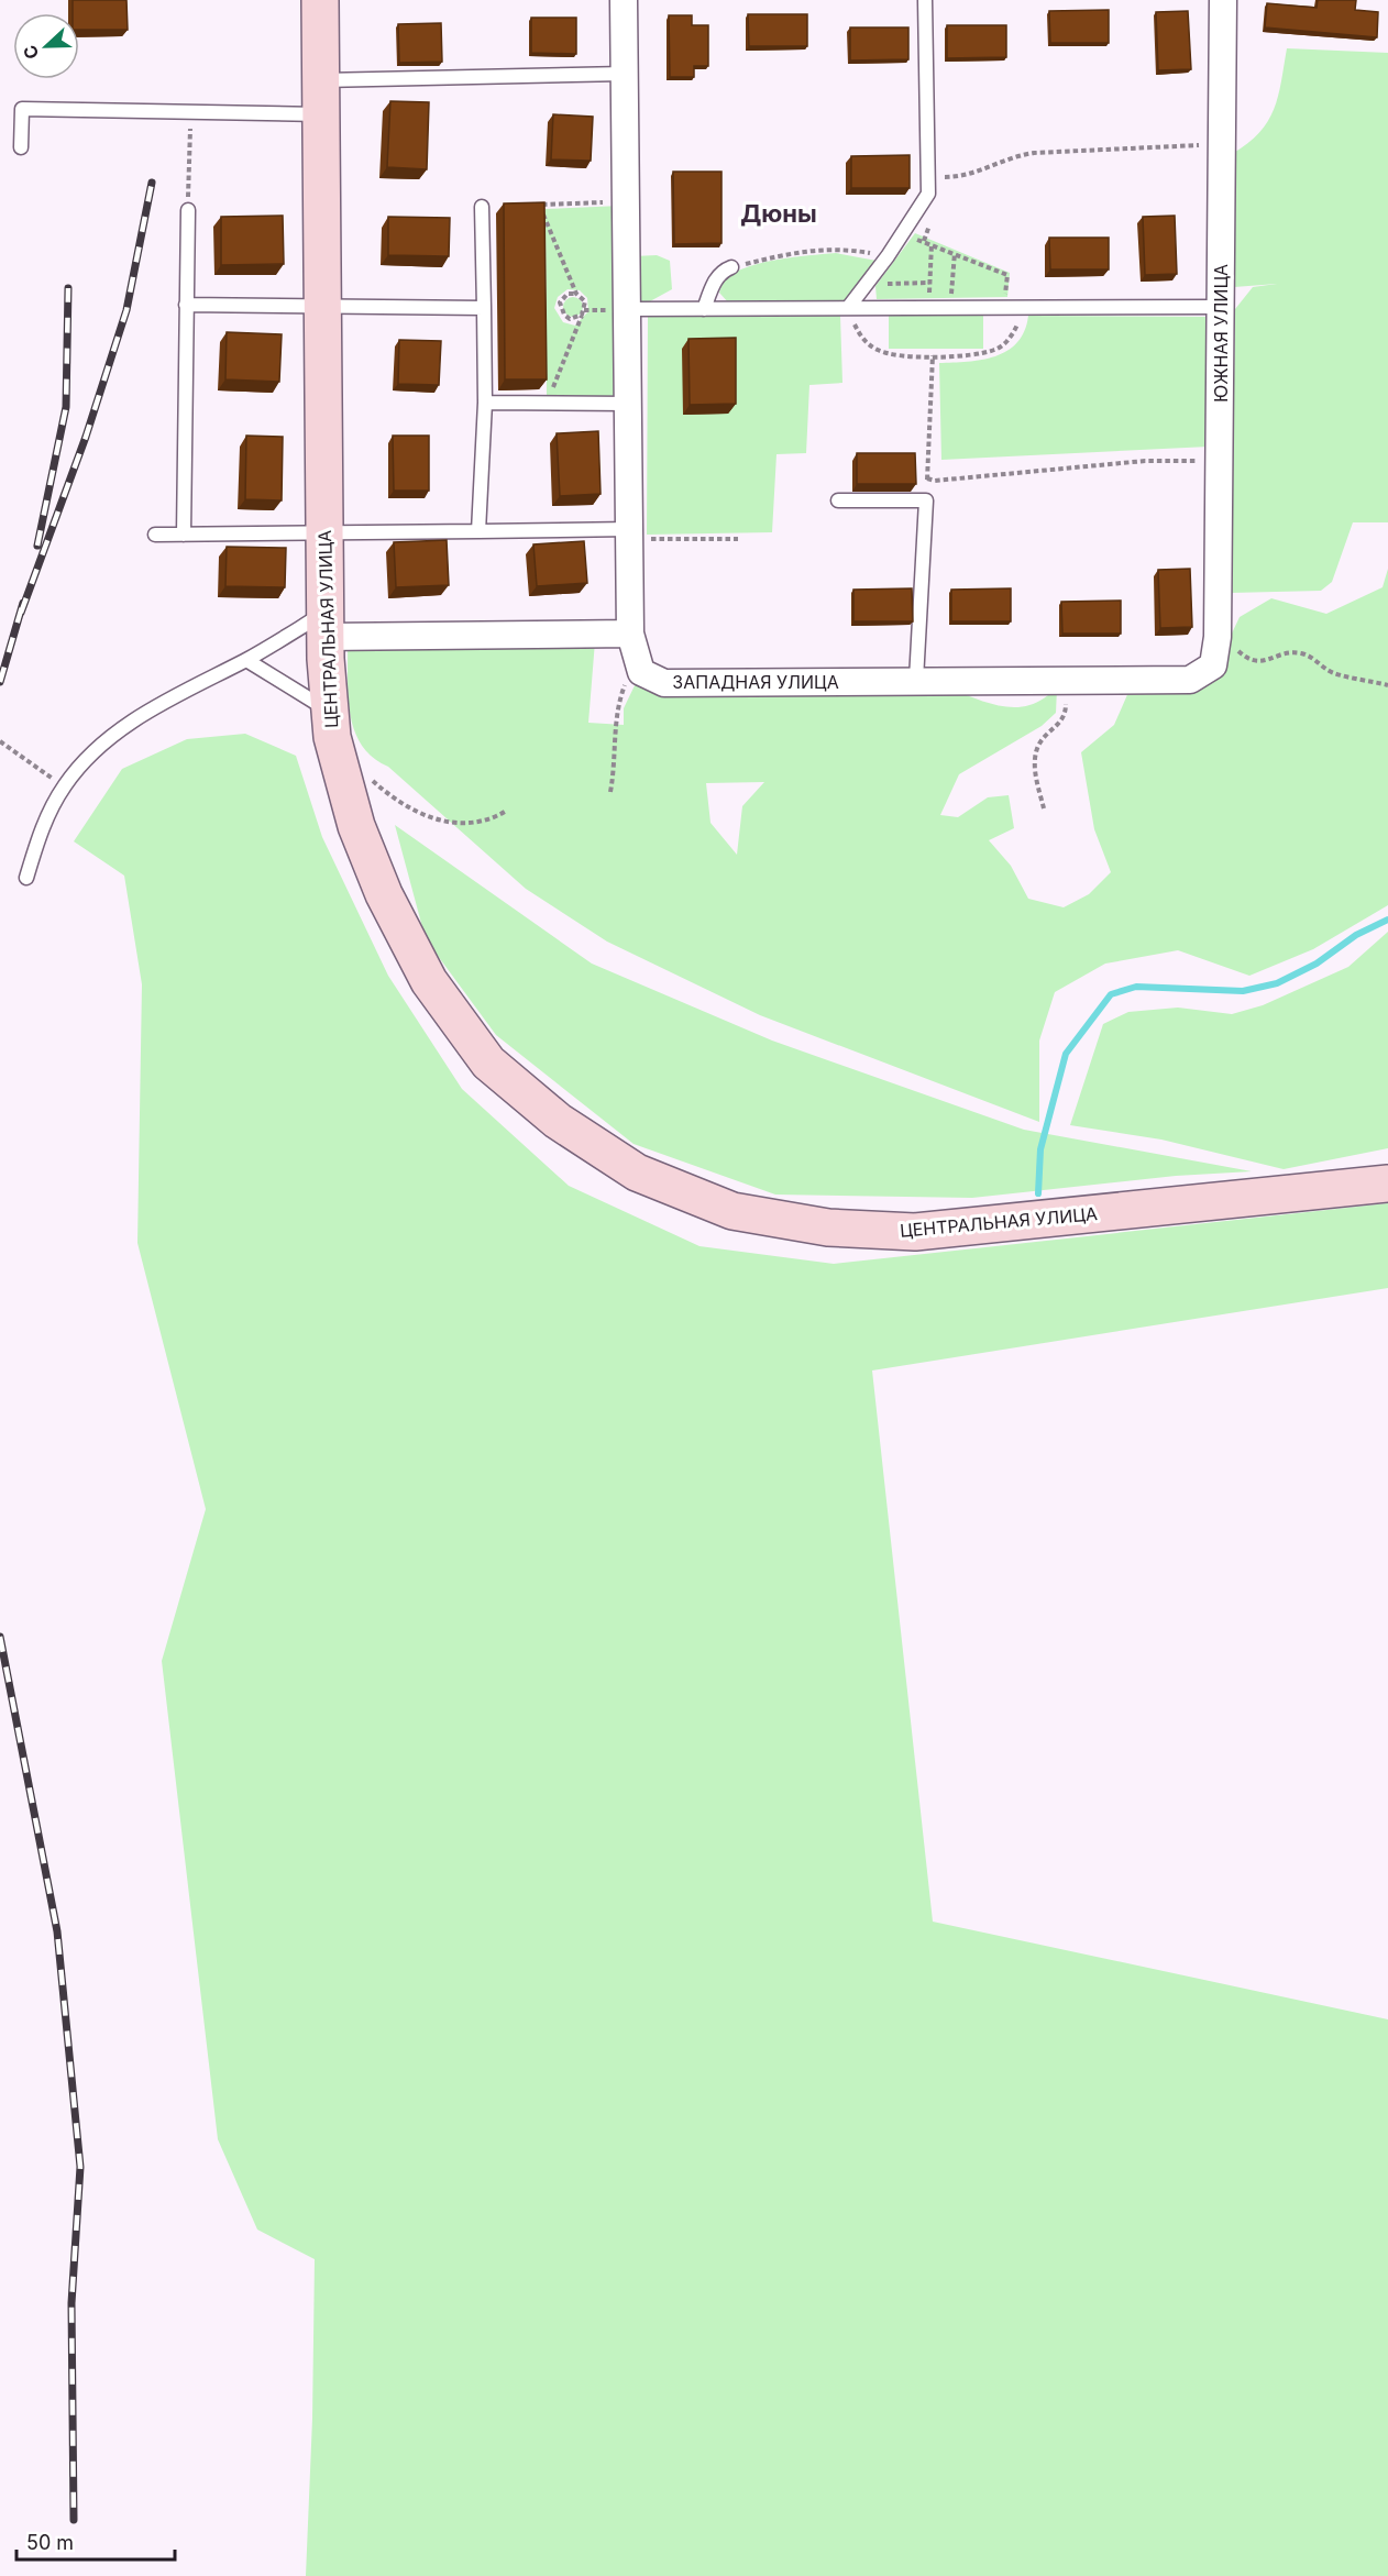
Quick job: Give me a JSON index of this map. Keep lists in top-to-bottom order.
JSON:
{
  "streets": {
    "main road": ["ЦЕНТРАЛЬНАЯ УЛИЦА"],
    "street": ["ЮЖНАЯ УЛИЦА", "ЗАПАДНАЯ УЛИЦА"]
  },
  "crossings": [
    ["ЮЖНАЯ УЛИЦА", "ЗАПАДНАЯ УЛИЦА"]
  ],
  "districts": ["Дюны"],
  "scale_bar": "50 m",
  "north": "left"
}
